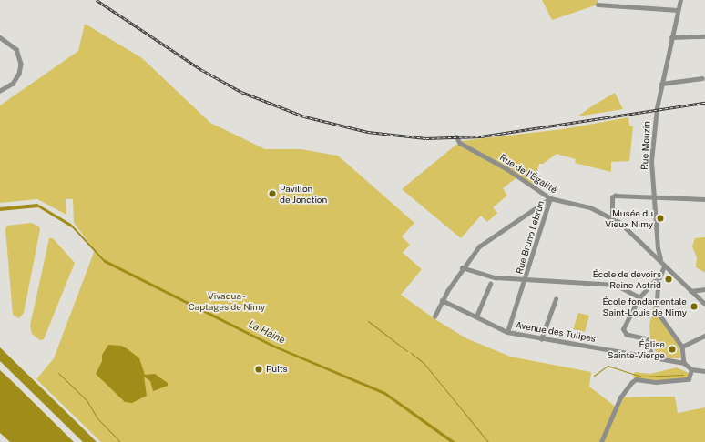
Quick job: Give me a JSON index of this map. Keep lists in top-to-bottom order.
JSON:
{
  "streets": {
    "street": [
      "Rue Mouzin",
      "Rue de l'Égalité",
      "Rue Bruno Lebrun",
      "Avenue des Tulipes"
    ]
  },
  "crossings": [
    ["Rue Mouzin", "Rue de l'Égalité"],
    ["Rue de l'Égalité", "Rue Bruno Lebrun"],
    ["Rue Bruno Lebrun", "Avenue des Tulipes"]
  ],
  "water": ["La Haine"],
  "parks": ["Vivaqua - Captages de Nimy"],
  "places": [
    "Pavillon de Jonction",
    "Musée du Vieux Nimy",
    "École de devoirs Reine Astrid",
    "École fondamentale Saint-Louis de Nimy",
    "Église Sainte-Vierge",
    "Puits"
  ]
}
